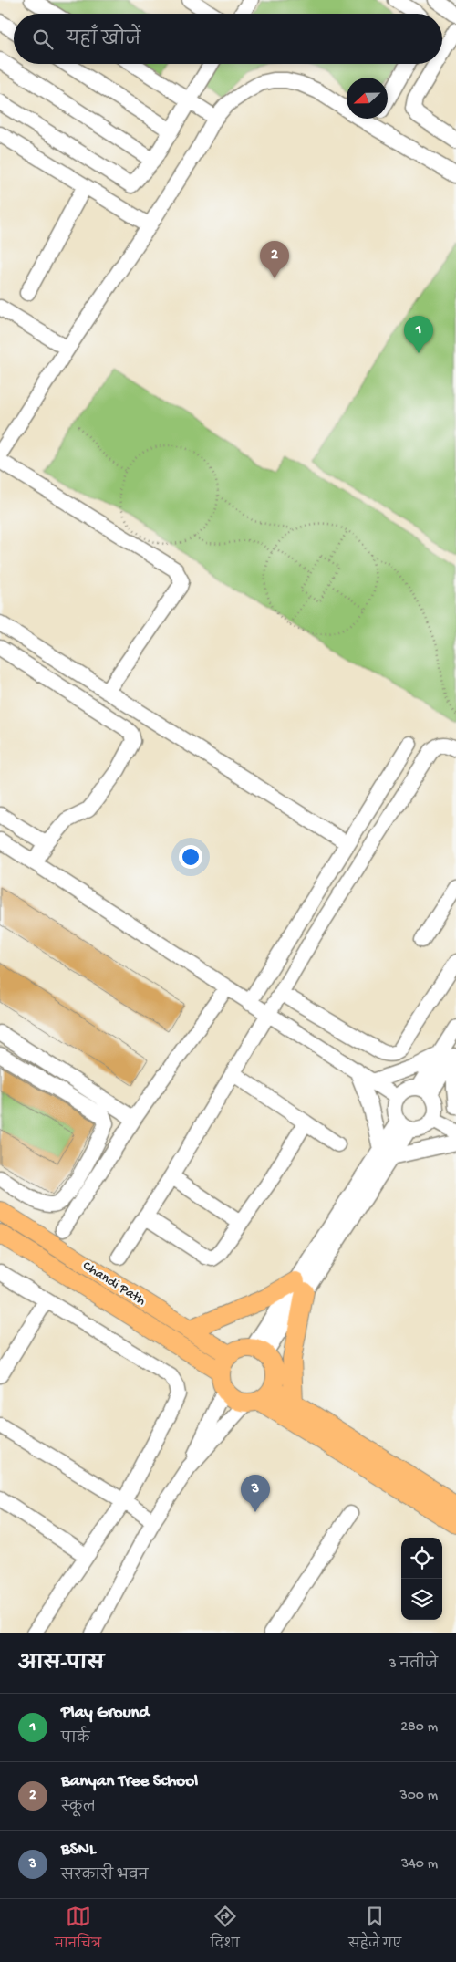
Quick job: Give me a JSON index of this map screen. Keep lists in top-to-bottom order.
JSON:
{
  "streets": {
    "main road": ["Chandi Path"]
  },
  "north": "left",
  "page": {
    "search": "यहाँ खोजें",
    "pins": ["2", "1", "3"],
    "heading": ["आस-पास", "3 नतीजे"],
    "list": [
      {
        "mark": "1",
        "name": "Play Ground",
        "note": "पार्क",
        "value": "280 m"
      },
      {
        "mark": "2",
        "name": "Banyan Tree School",
        "note": "स्कूल",
        "value": "300 m"
      },
      {
        "mark": "3",
        "name": "BSNL",
        "note": "सरकारी भवन",
        "value": "340 m"
      }
    ],
    "nav": ["मानचित्र", "दिशा", "सहेजे गए"]
  }
}
